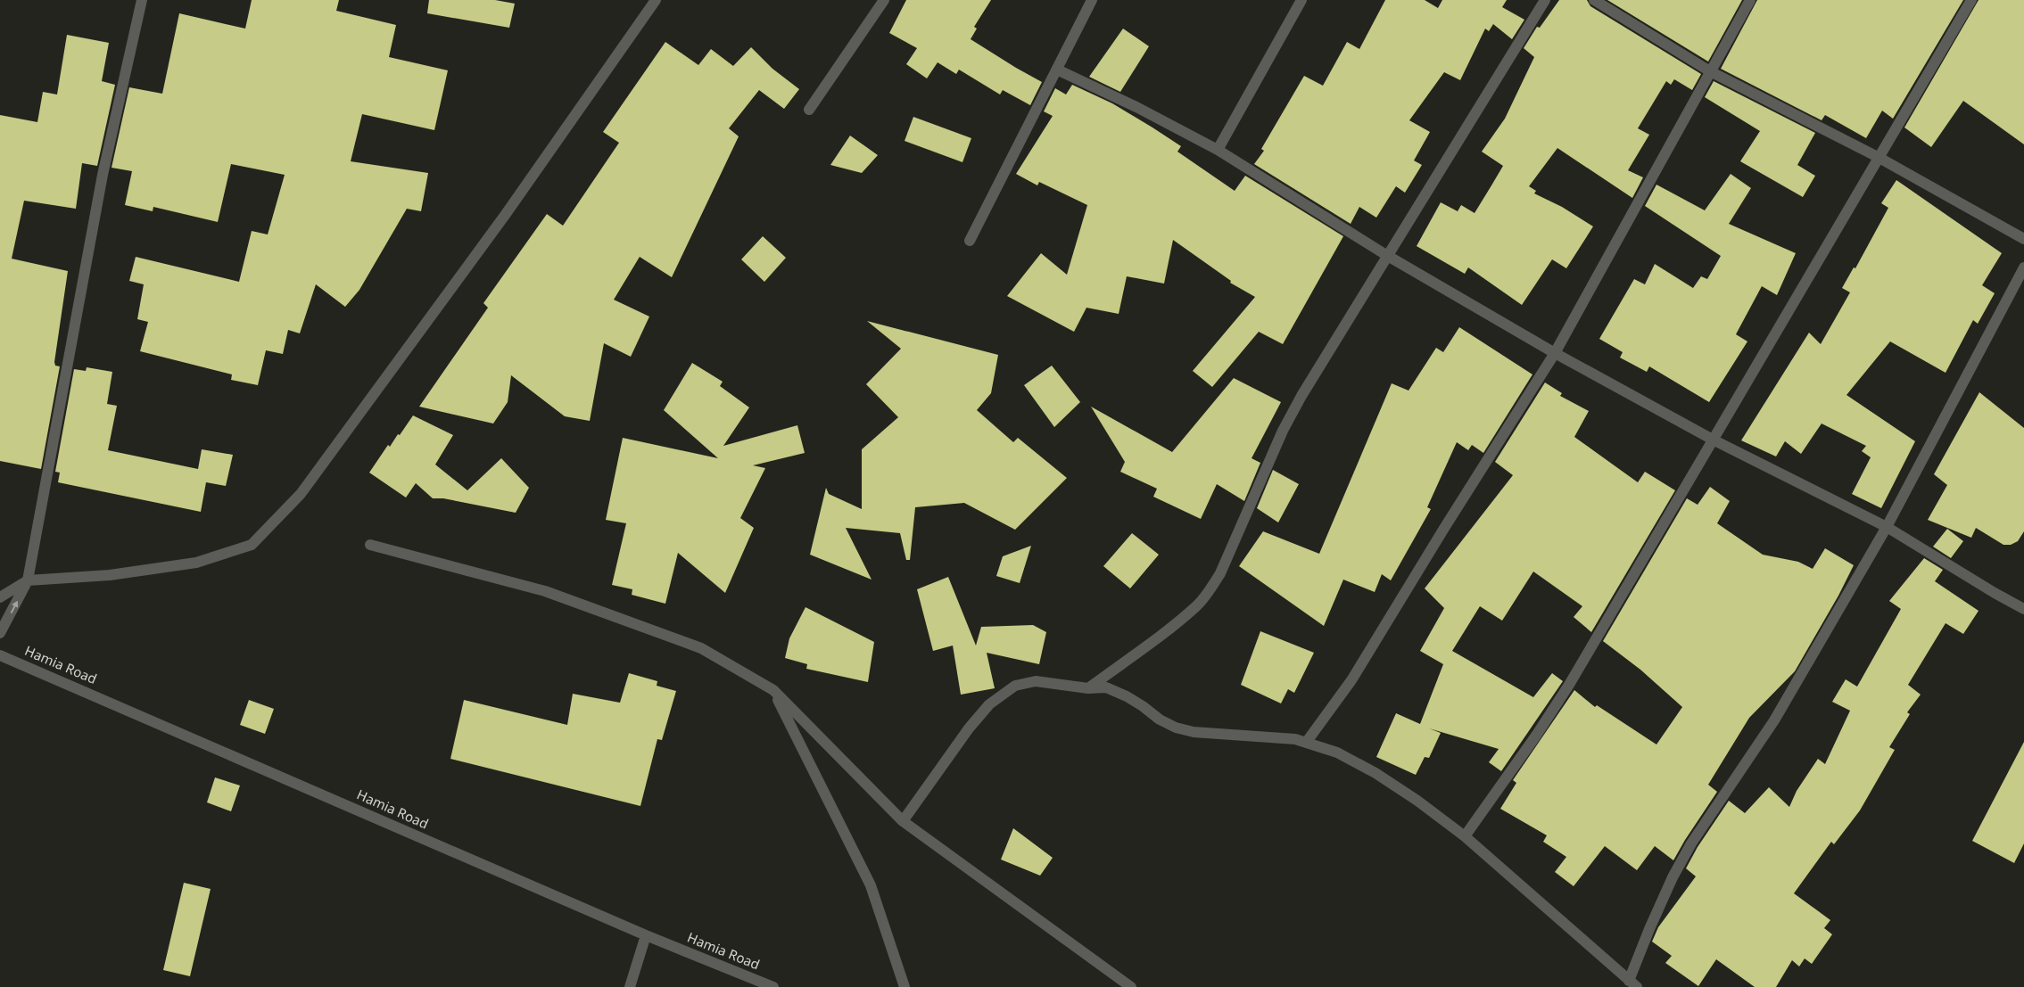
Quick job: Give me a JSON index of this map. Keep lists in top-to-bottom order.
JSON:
{
  "streets": {
    "street": ["Hamia Road"]
  }
}
